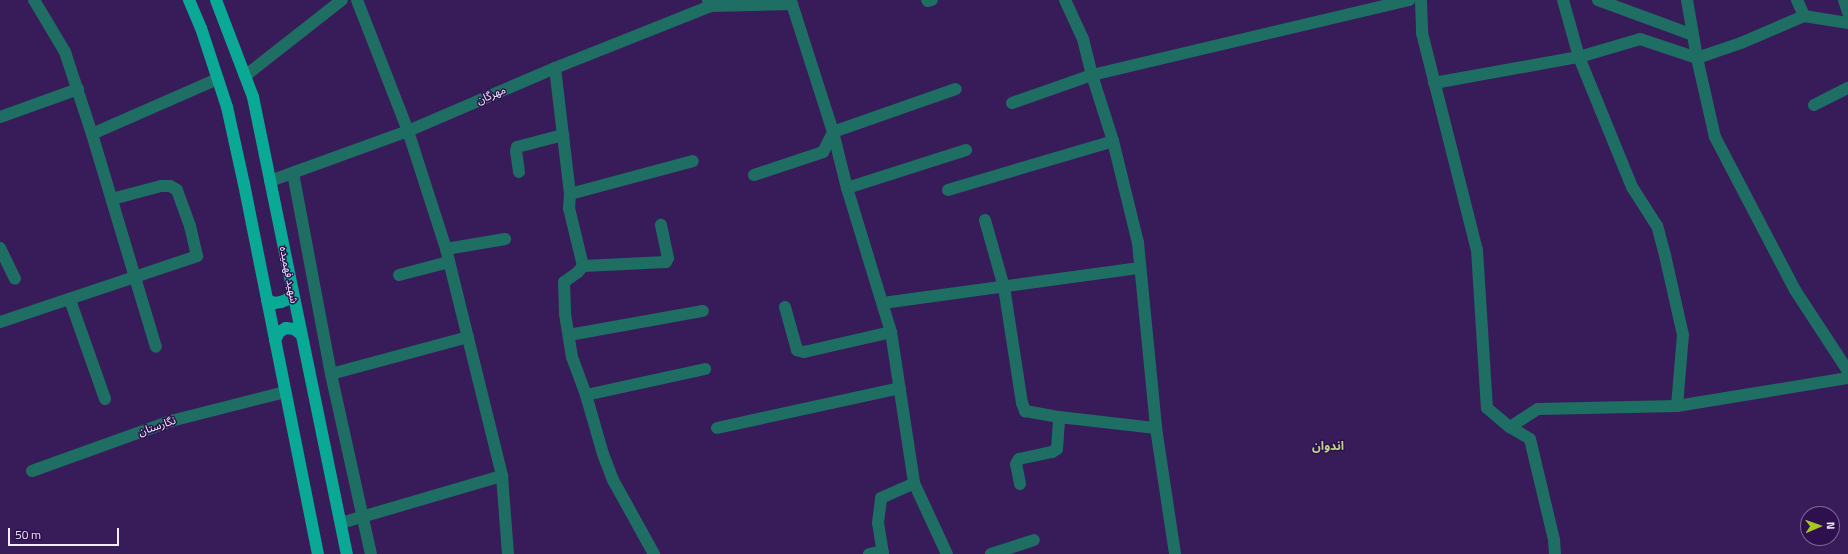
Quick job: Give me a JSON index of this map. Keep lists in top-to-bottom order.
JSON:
{
  "streets": {
    "main road": ["شهید فهمیده"],
    "street": ["مهرگان", "نگارستان"]
  },
  "crossings": [
    ["مهرگان", "شهید فهمیده"]
  ],
  "districts": ["اندوان"],
  "scale_bar": "50 m",
  "north": "right"
}
